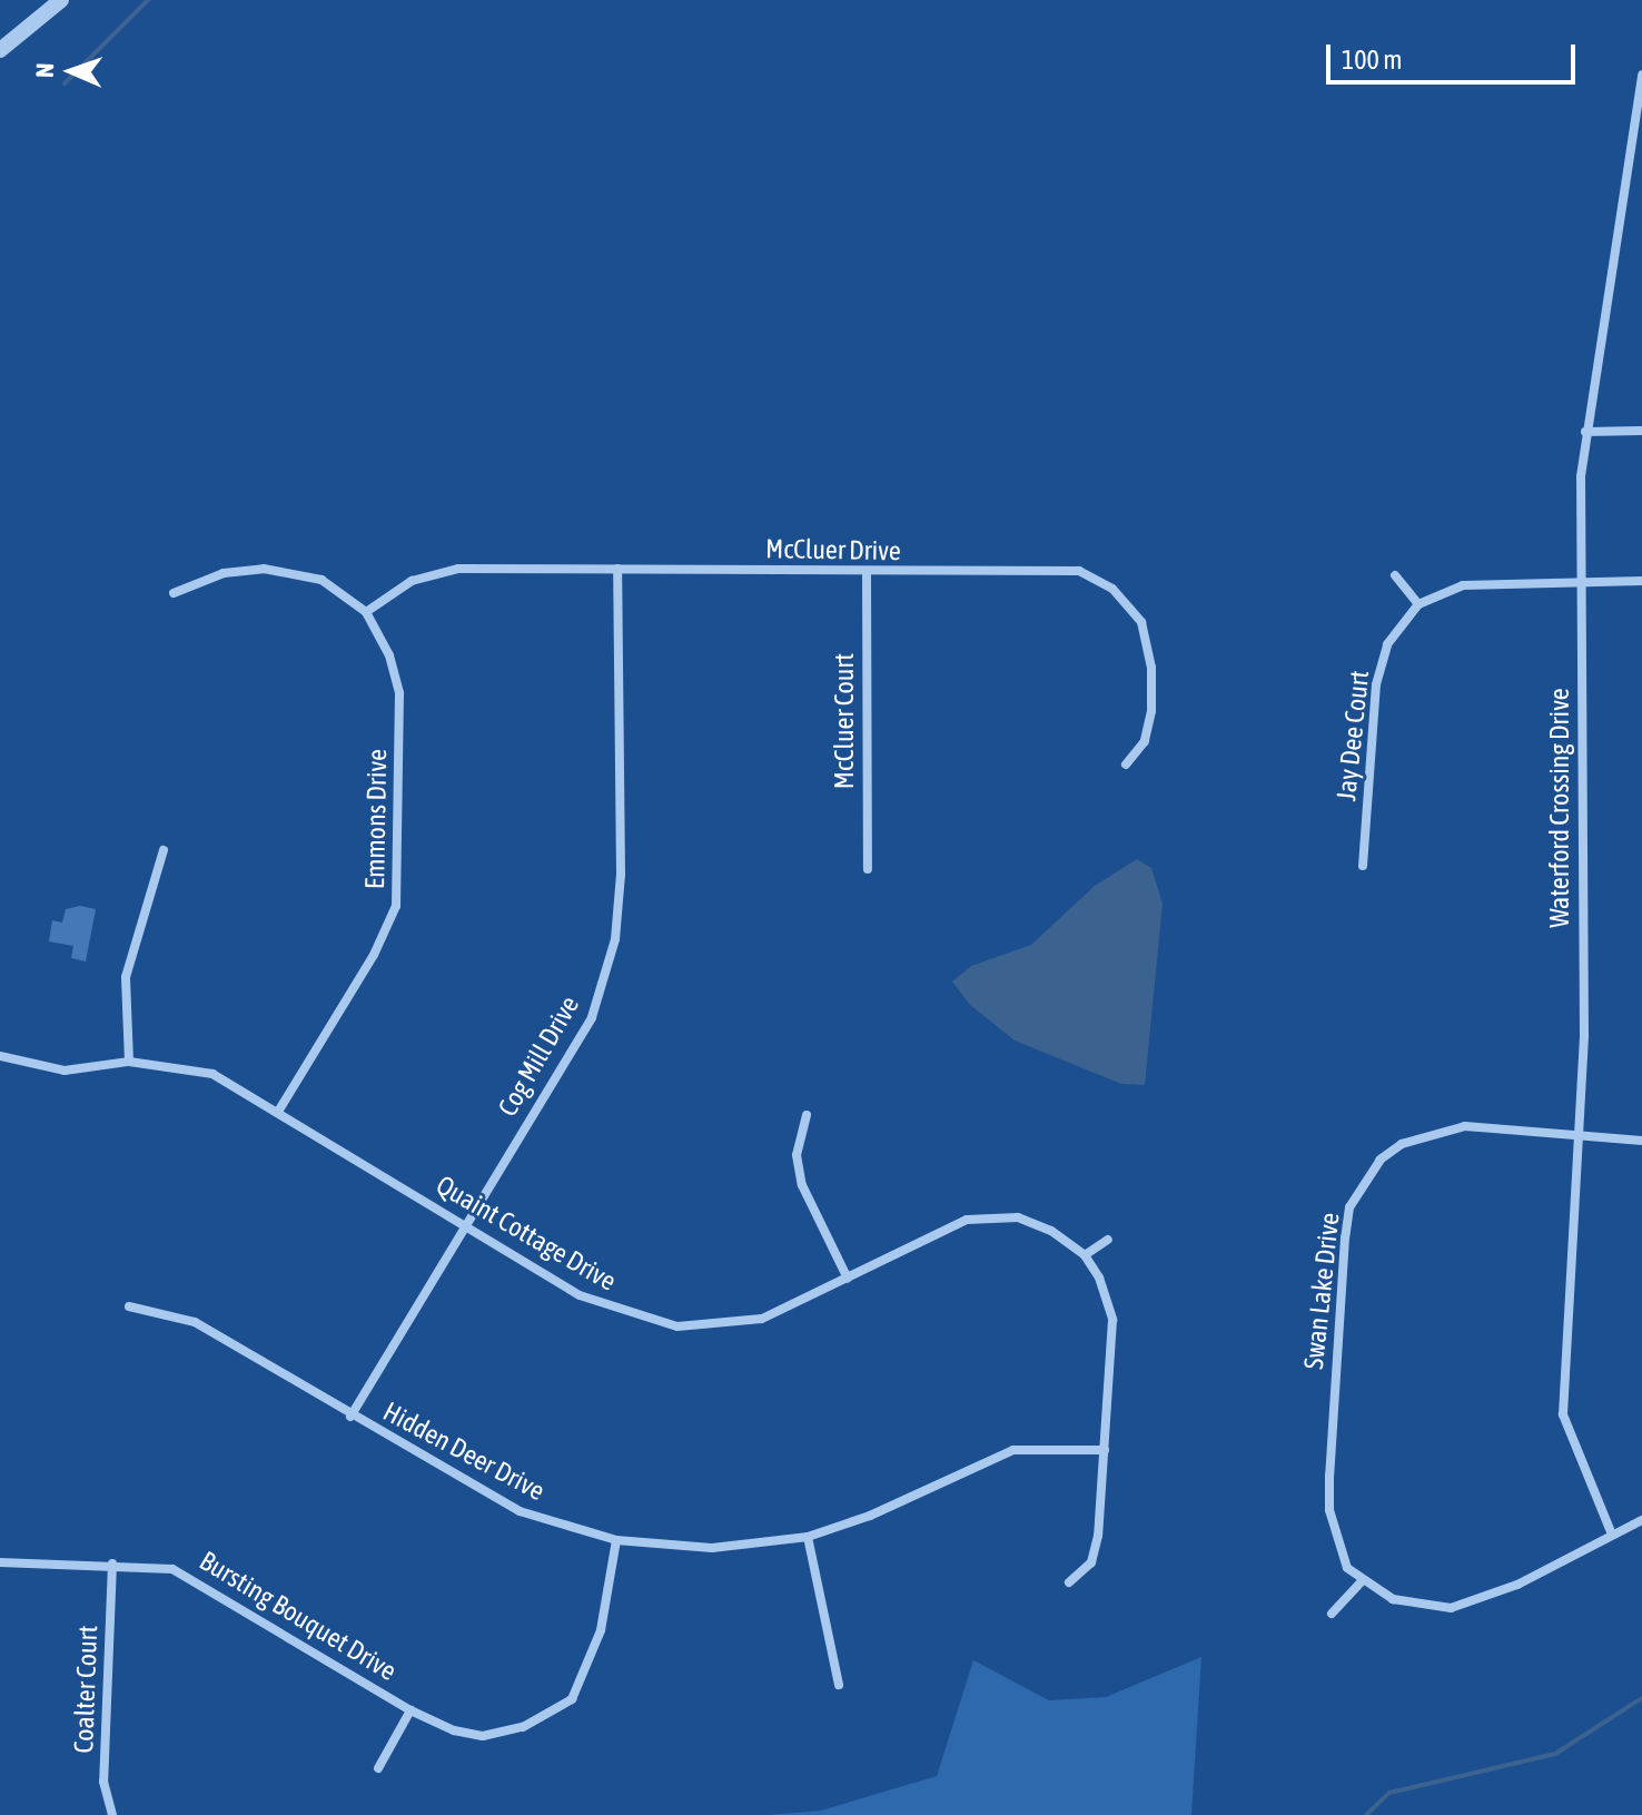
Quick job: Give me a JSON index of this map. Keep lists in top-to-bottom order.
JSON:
{
  "streets": {
    "street": [
      "McCluer Drive",
      "McCluer Court",
      "Jay Dee Court",
      "Waterford Crossing Drive",
      "Emmons Drive",
      "Cog Mill Drive",
      "Quaint Cottage Drive",
      "Swan Lake Drive",
      "Hidden Deer Drive",
      "Bursting Bouquet Drive",
      "Coalter Court"
    ]
  },
  "crossings": [
    ["McCluer Drive", "McCluer Court"],
    ["McCluer Drive", "Emmons Drive"],
    ["McCluer Drive", "Cog Mill Drive"],
    ["Waterford Crossing Drive", "Swan Lake Drive"],
    ["Emmons Drive", "Quaint Cottage Drive"],
    ["Cog Mill Drive", "Quaint Cottage Drive"],
    ["Cog Mill Drive", "Hidden Deer Drive"],
    ["Quaint Cottage Drive", "Hidden Deer Drive"],
    ["Hidden Deer Drive", "Bursting Bouquet Drive"],
    ["Bursting Bouquet Drive", "Coalter Court"]
  ],
  "scale_bar": "100 m",
  "north": "left"
}
